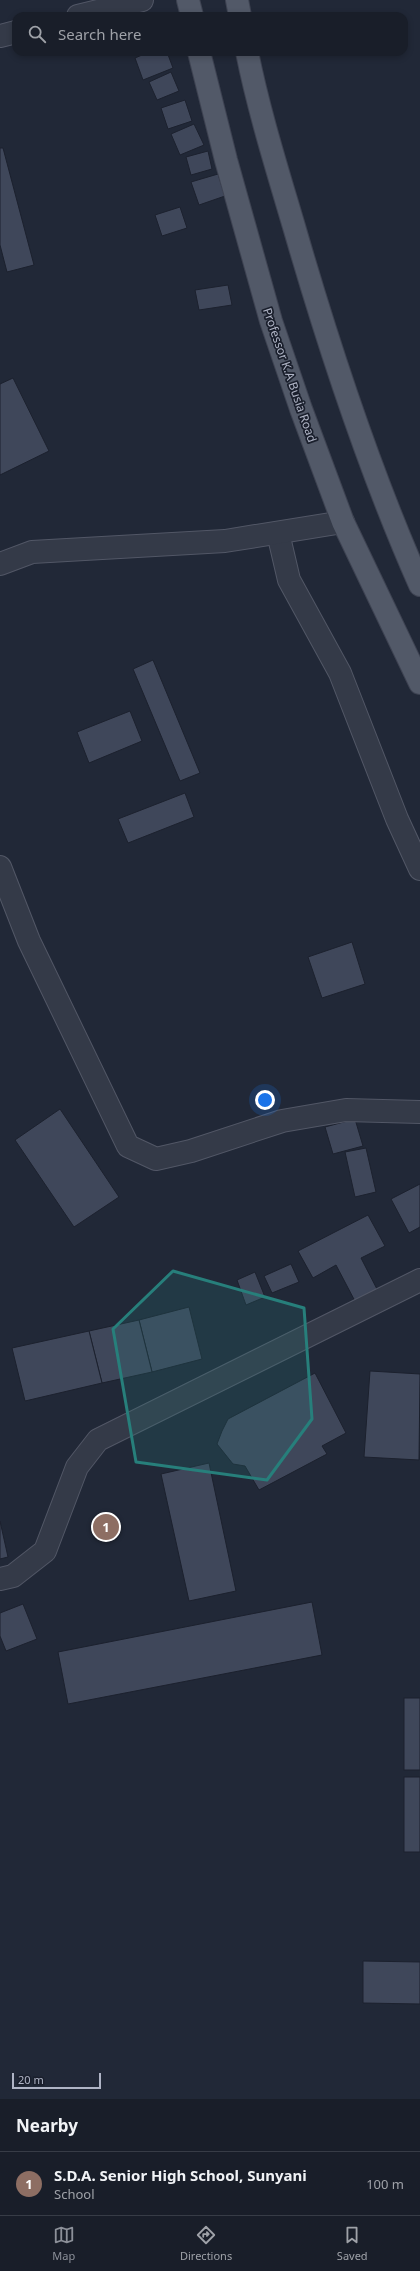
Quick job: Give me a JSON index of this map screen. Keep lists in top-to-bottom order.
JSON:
{
  "streets": {
    "main road": ["Professor K.A Busia Road"]
  },
  "scale_bar": "20 m",
  "page": {
    "search": "Search here",
    "pins": "1",
    "scale": "20 m",
    "heading": "Nearby",
    "list": [
      {
        "mark": "1",
        "name": "S.D.A. Senior High School, Sunyani",
        "note": "School",
        "value": "100 m"
      }
    ],
    "nav": ["Map", "Directions", "Saved"]
  }
}
